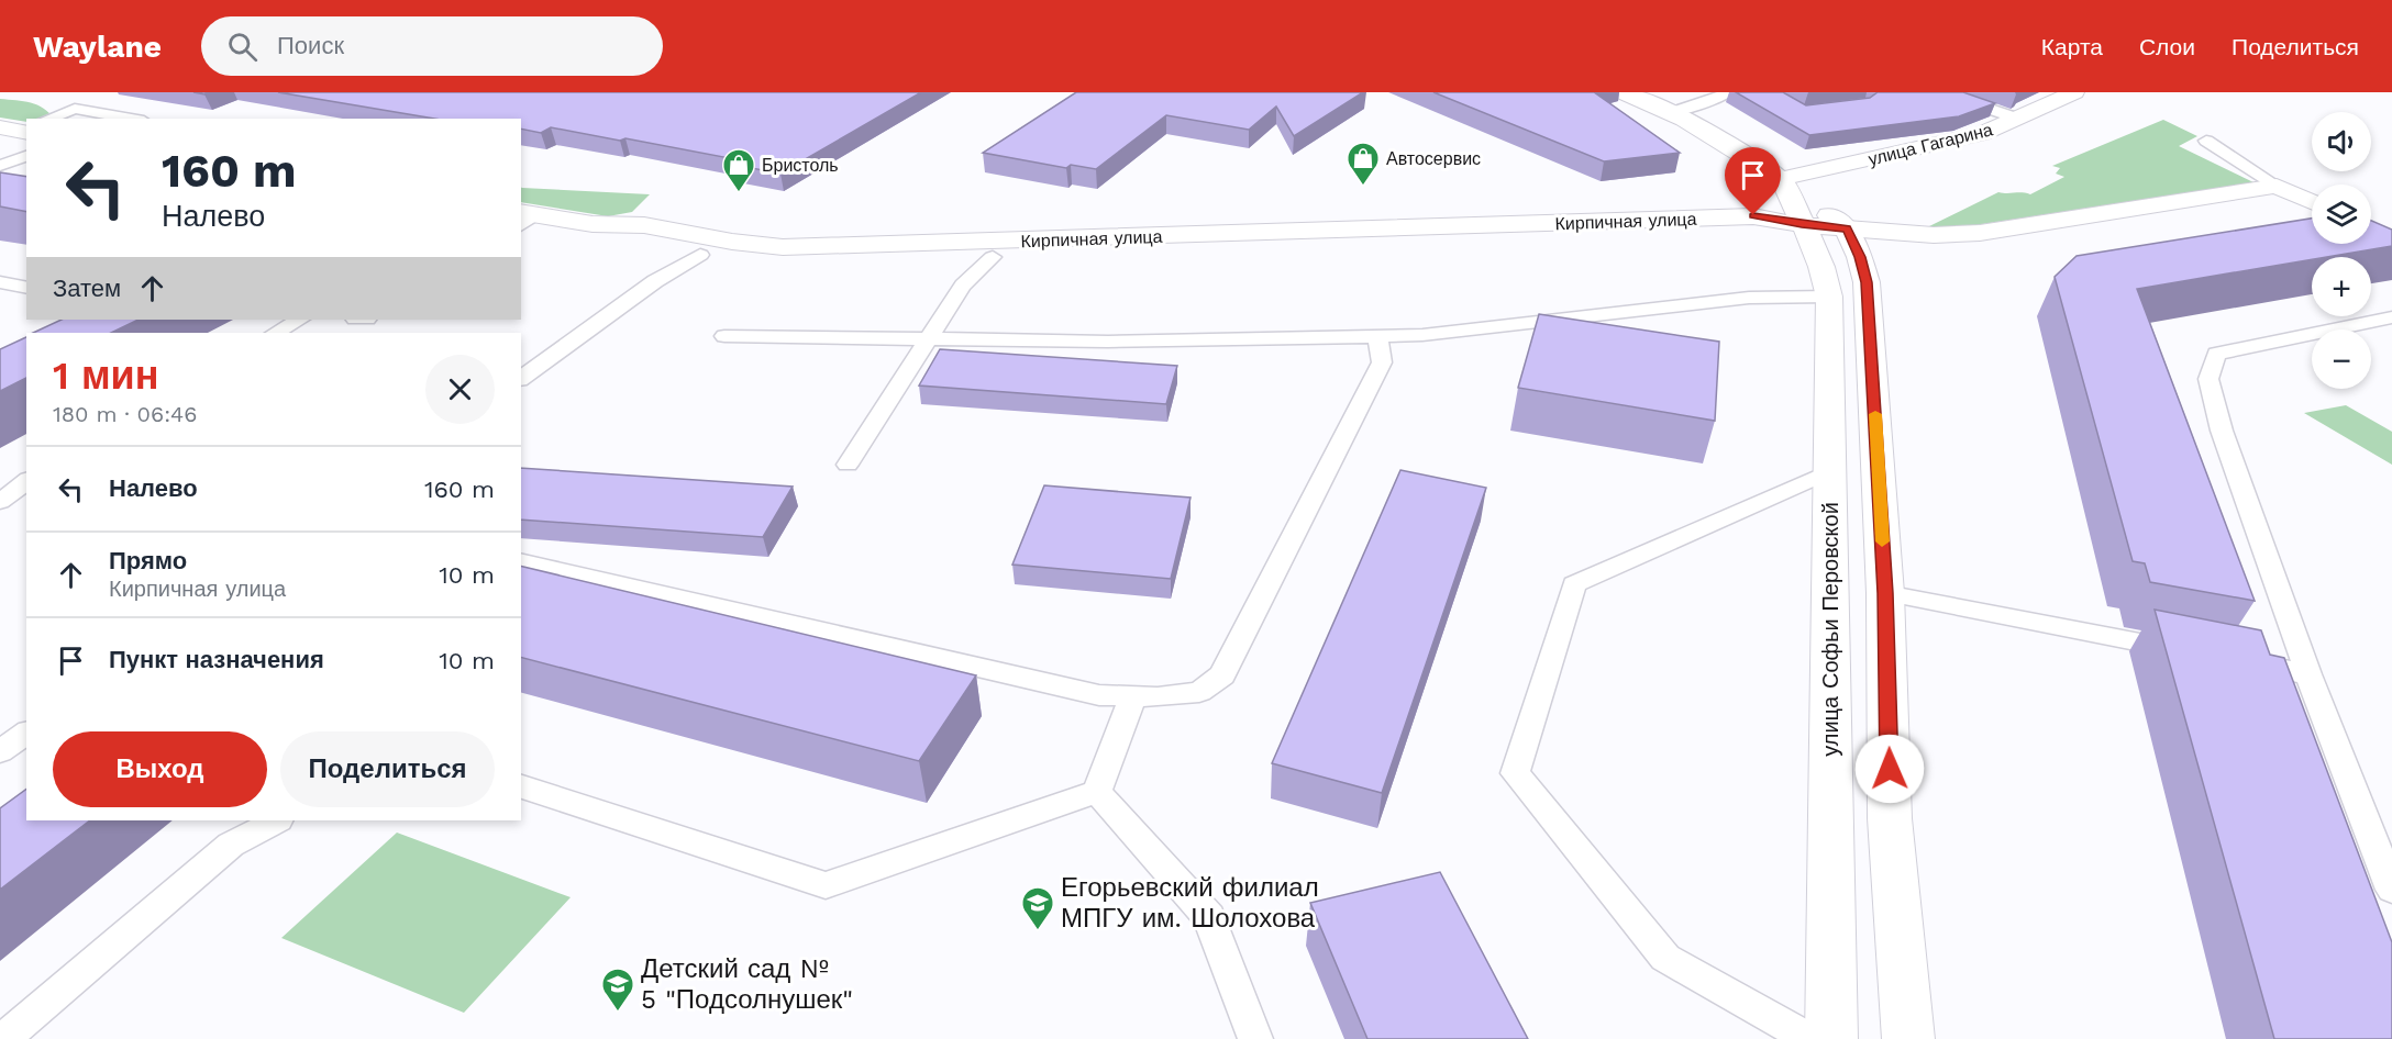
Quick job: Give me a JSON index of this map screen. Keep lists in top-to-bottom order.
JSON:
{
  "streets": {
    "street": ["улица Гагарина", "Кирпичная улица", "улица Софьи Перовской"]
  },
  "crossings": [
    ["улица Гагарина", "улица Софьи Перовской"],
    ["Кирпичная улица", "улица Софьи Перовской"]
  ],
  "places": {
    "shop": ["Автосервис", "Бристоль"],
    "school or university": ["Егорьевский филиал МПГУ им. Шолохова", "Детский сад № 5 \"Подсолнушек\""]
  },
  "page": {
    "header": "Waylane",
    "search": "Поиск",
    "nav": ["Карта", "Слои", "Поделиться"],
    "map_buttons": ["+", "−"],
    "turn": ["160 m", "Налево"],
    "then": "Затем",
    "heading": ["1 мин", "180 m · 06:46"],
    "list": [
      {
        "name": "Налево",
        "value": "160 m"
      },
      {
        "name": "Прямо",
        "note": "Кирпичная улица",
        "value": "10 m"
      },
      {
        "name": "Пункт назначения",
        "value": "10 m"
      }
    ],
    "buttons": ["Выход", "Поделиться"]
  }
}
